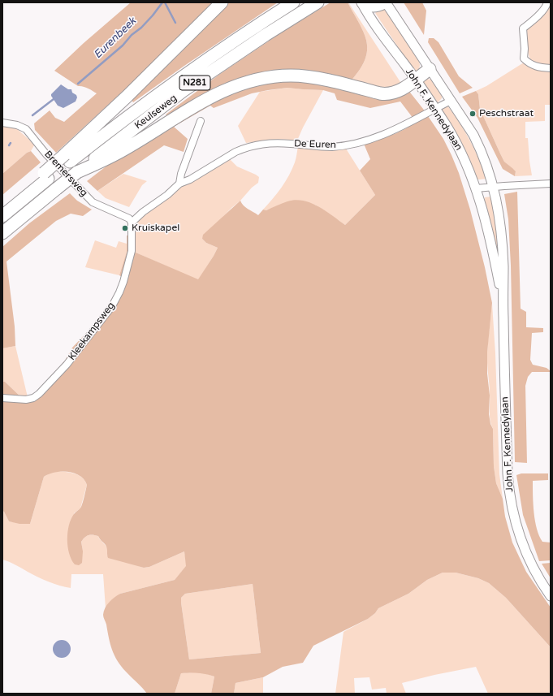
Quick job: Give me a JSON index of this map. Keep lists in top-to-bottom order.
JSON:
{
  "streets": {
    "highway": ["N281", "Keulseweg"],
    "street": [
      "John F. Kennedylaan",
      "De Euren",
      "Bremersweg",
      "Kleekampsweg"
    ]
  },
  "crossings": [
    ["N281", "John F. Kennedylaan"],
    ["N281", "Keulseweg"],
    ["John F. Kennedylaan", "De Euren"],
    ["De Euren", "Bremersweg"],
    ["De Euren", "Kleekampsweg"],
    ["Bremersweg", "Kleekampsweg"]
  ],
  "water": ["Eurenbeek"],
  "places": ["Peschstraat", "Kruiskapel"]
}
